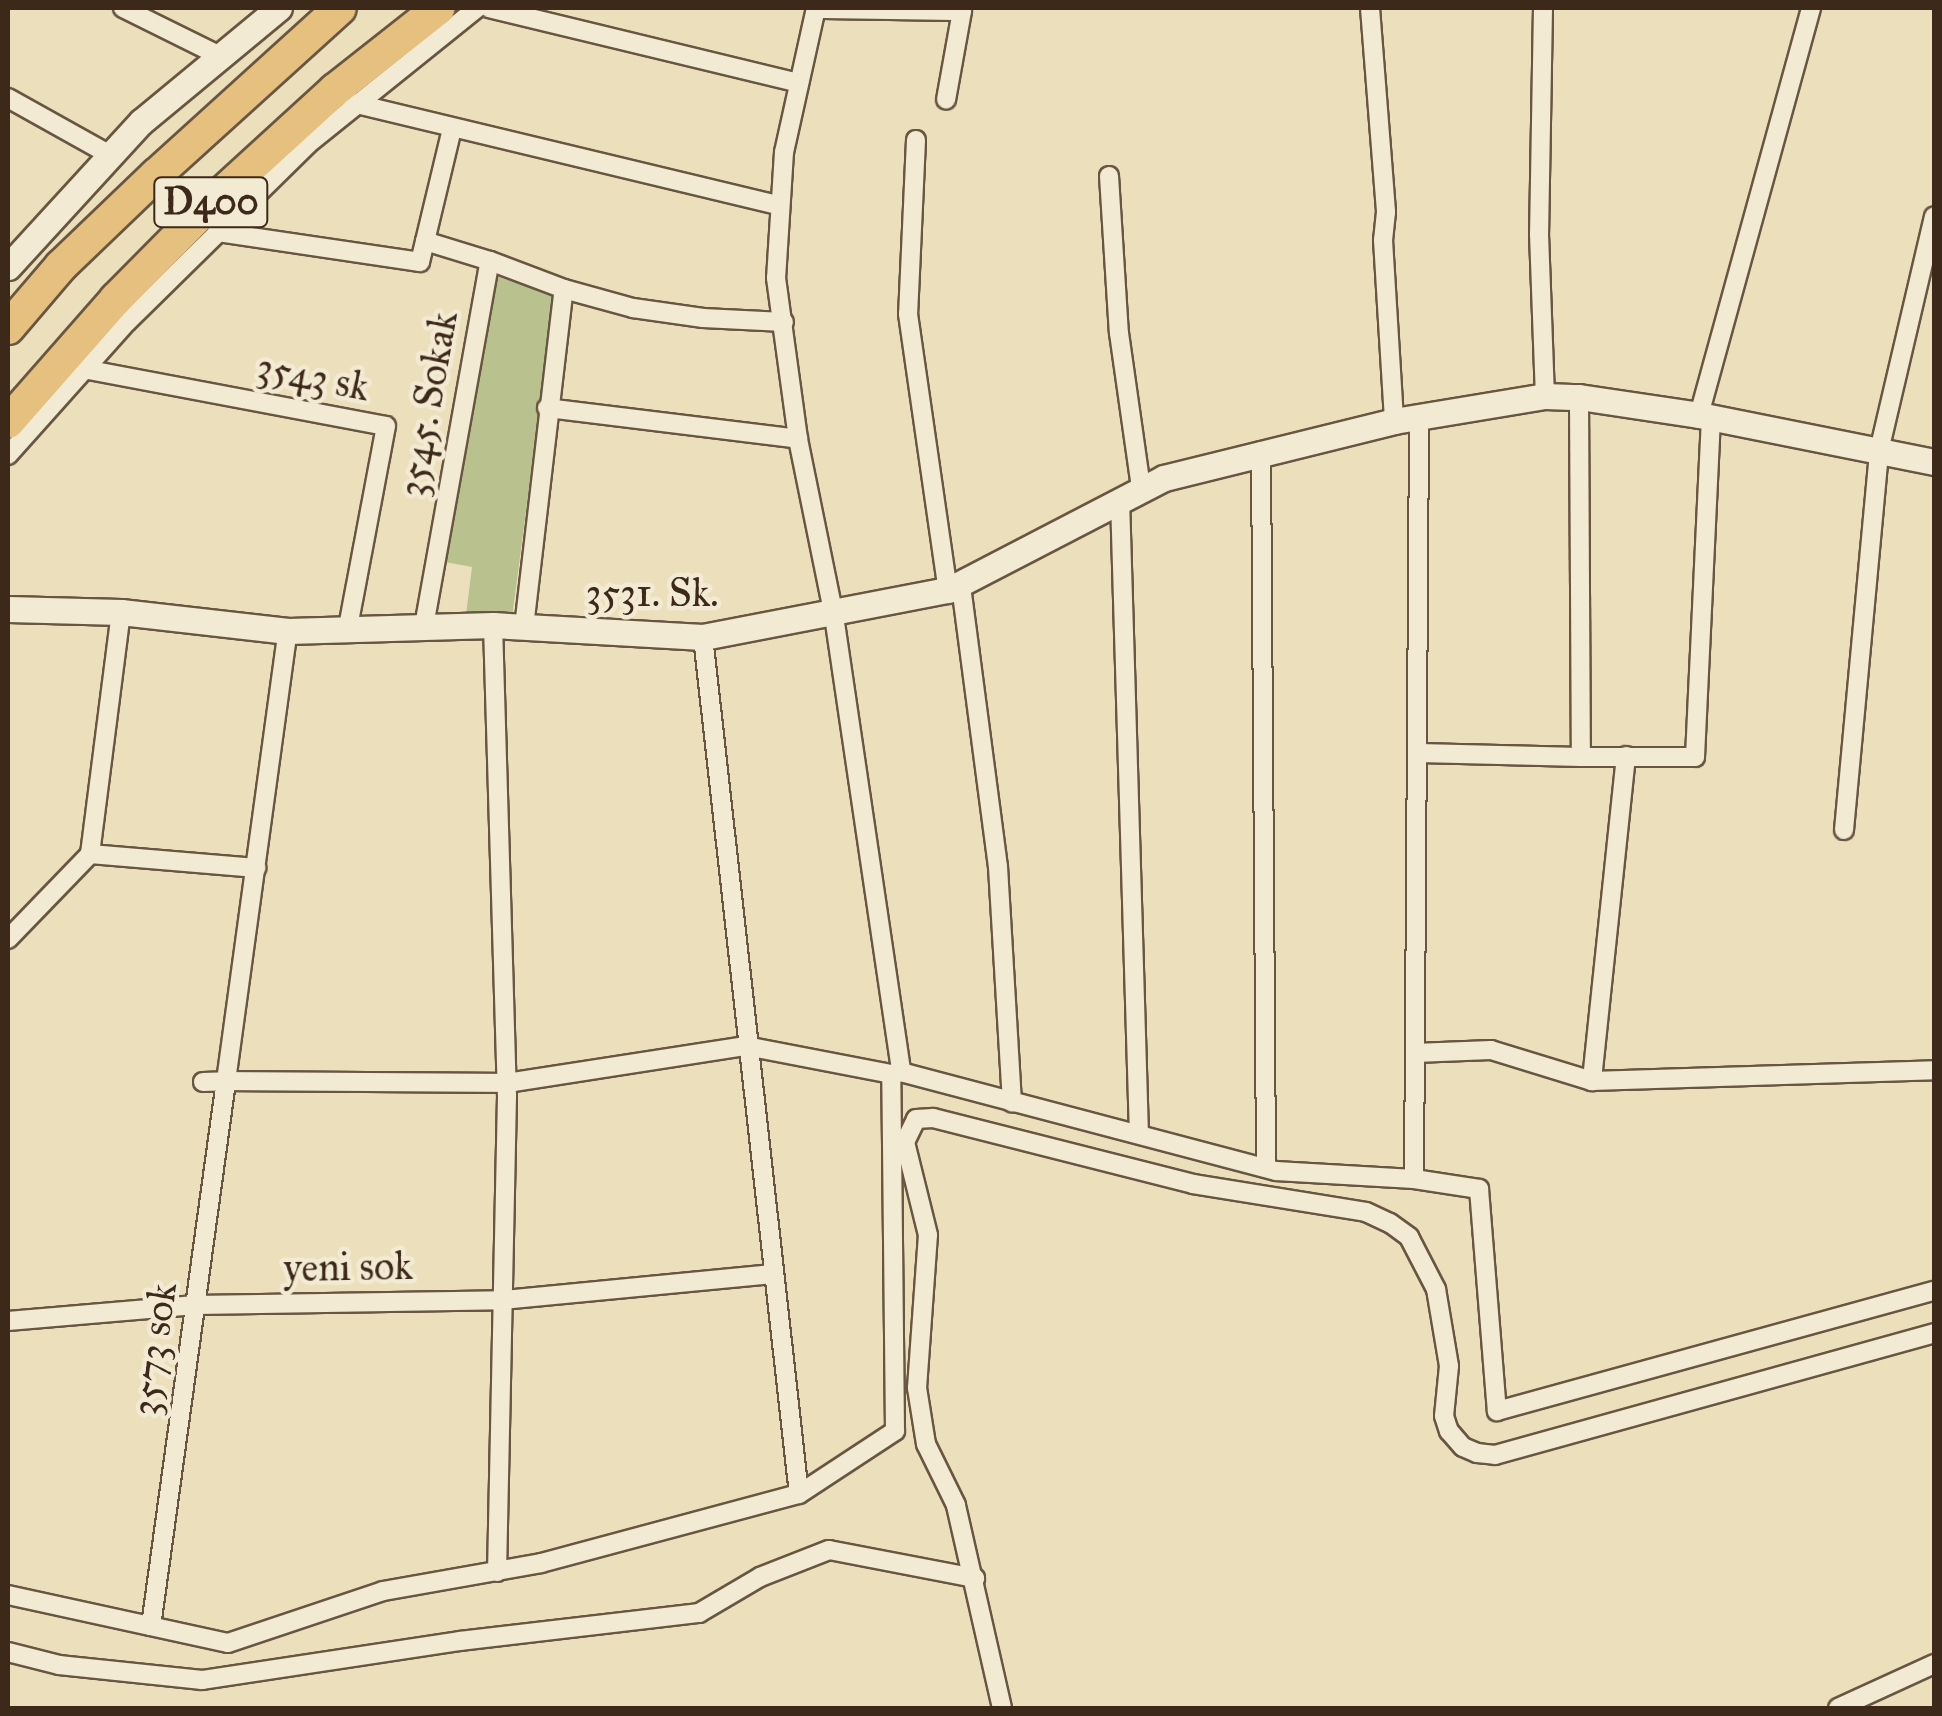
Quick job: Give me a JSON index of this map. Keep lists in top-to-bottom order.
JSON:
{
  "streets": {
    "highway": ["D400"],
    "street": [
      "3543 sk",
      "3545. Sokak",
      "3531. Sk.",
      "yeni sok",
      "3573 sok"
    ]
  },
  "crossings": [
    ["3543 sk", "3531. Sk."],
    ["3545. Sokak", "3531. Sk."],
    ["3531. Sk.", "3573 sok"],
    ["yeni sok", "3573 sok"]
  ]
}
